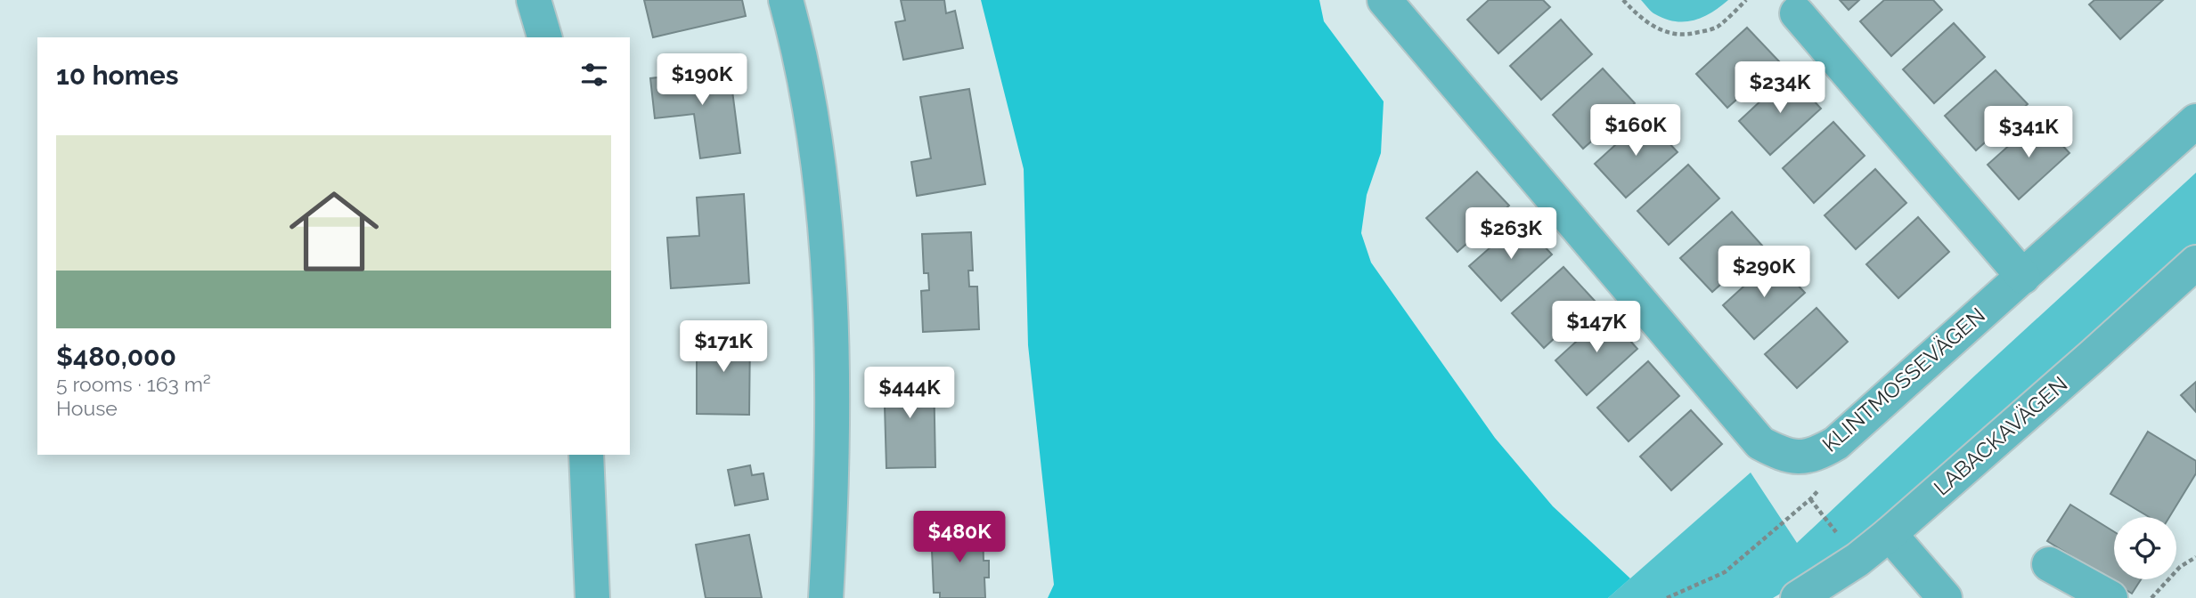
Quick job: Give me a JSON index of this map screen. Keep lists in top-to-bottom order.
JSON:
{
  "streets": {
    "street": ["KLINTMOSSEVÄGEN", "LABACKAVÄGEN"]
  },
  "page": {
    "heading": "10 homes",
    "price": [
      "$190K",
      "$234K",
      "$160K",
      "$341K",
      "$263K",
      "$290K",
      "$147K",
      "$171K",
      "$444K",
      "$480K"
    ],
    "list": [
      {
        "name": "$480,000",
        "note": "5 rooms · 163 m² · House"
      }
    ]
  }
}
